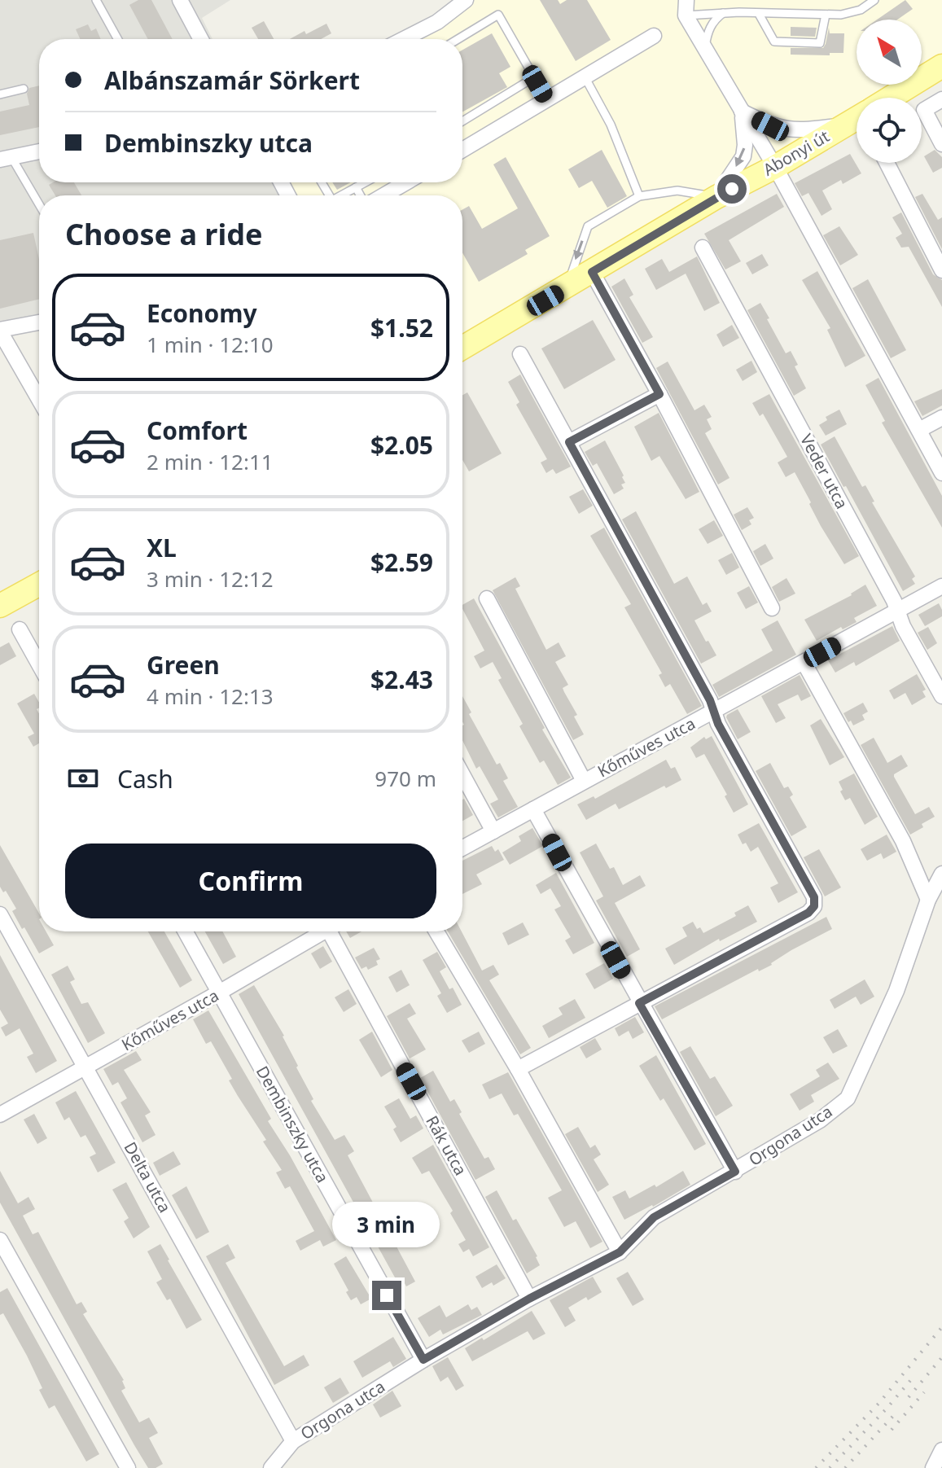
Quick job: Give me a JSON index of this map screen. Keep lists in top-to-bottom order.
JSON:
{
  "streets": {
    "main road": ["Abonyi út"],
    "street": [
      "Veder utca",
      "Kőműves utca",
      "Dembinszky utca",
      "Orgona utca",
      "Rák utca",
      "Delta utca"
    ]
  },
  "crossings": [
    ["Veder utca", "Kőműves utca"],
    ["Kőműves utca", "Dembinszky utca"],
    ["Kőműves utca", "Delta utca"],
    ["Dembinszky utca", "Orgona utca"],
    ["Orgona utca", "Rák utca"],
    ["Orgona utca", "Delta utca"]
  ],
  "north": "top left",
  "page": {
    "banner": ["Albánszamár Sörkert", "Dembinszky utca"],
    "heading": "Choose a ride",
    "list": [
      {
        "name": "Economy",
        "note": "1 min · 12:10",
        "value": "$1.52"
      },
      {
        "name": "Comfort",
        "note": "2 min · 12:11",
        "value": "$2.05"
      },
      {
        "name": "XL",
        "note": "3 min · 12:12",
        "value": "$2.59"
      },
      {
        "name": "Green",
        "note": "4 min · 12:13",
        "value": "$2.43"
      }
    ],
    "pay": ["Cash", "970 m"],
    "buttons": "Confirm",
    "bubble": "3 min"
  }
}
